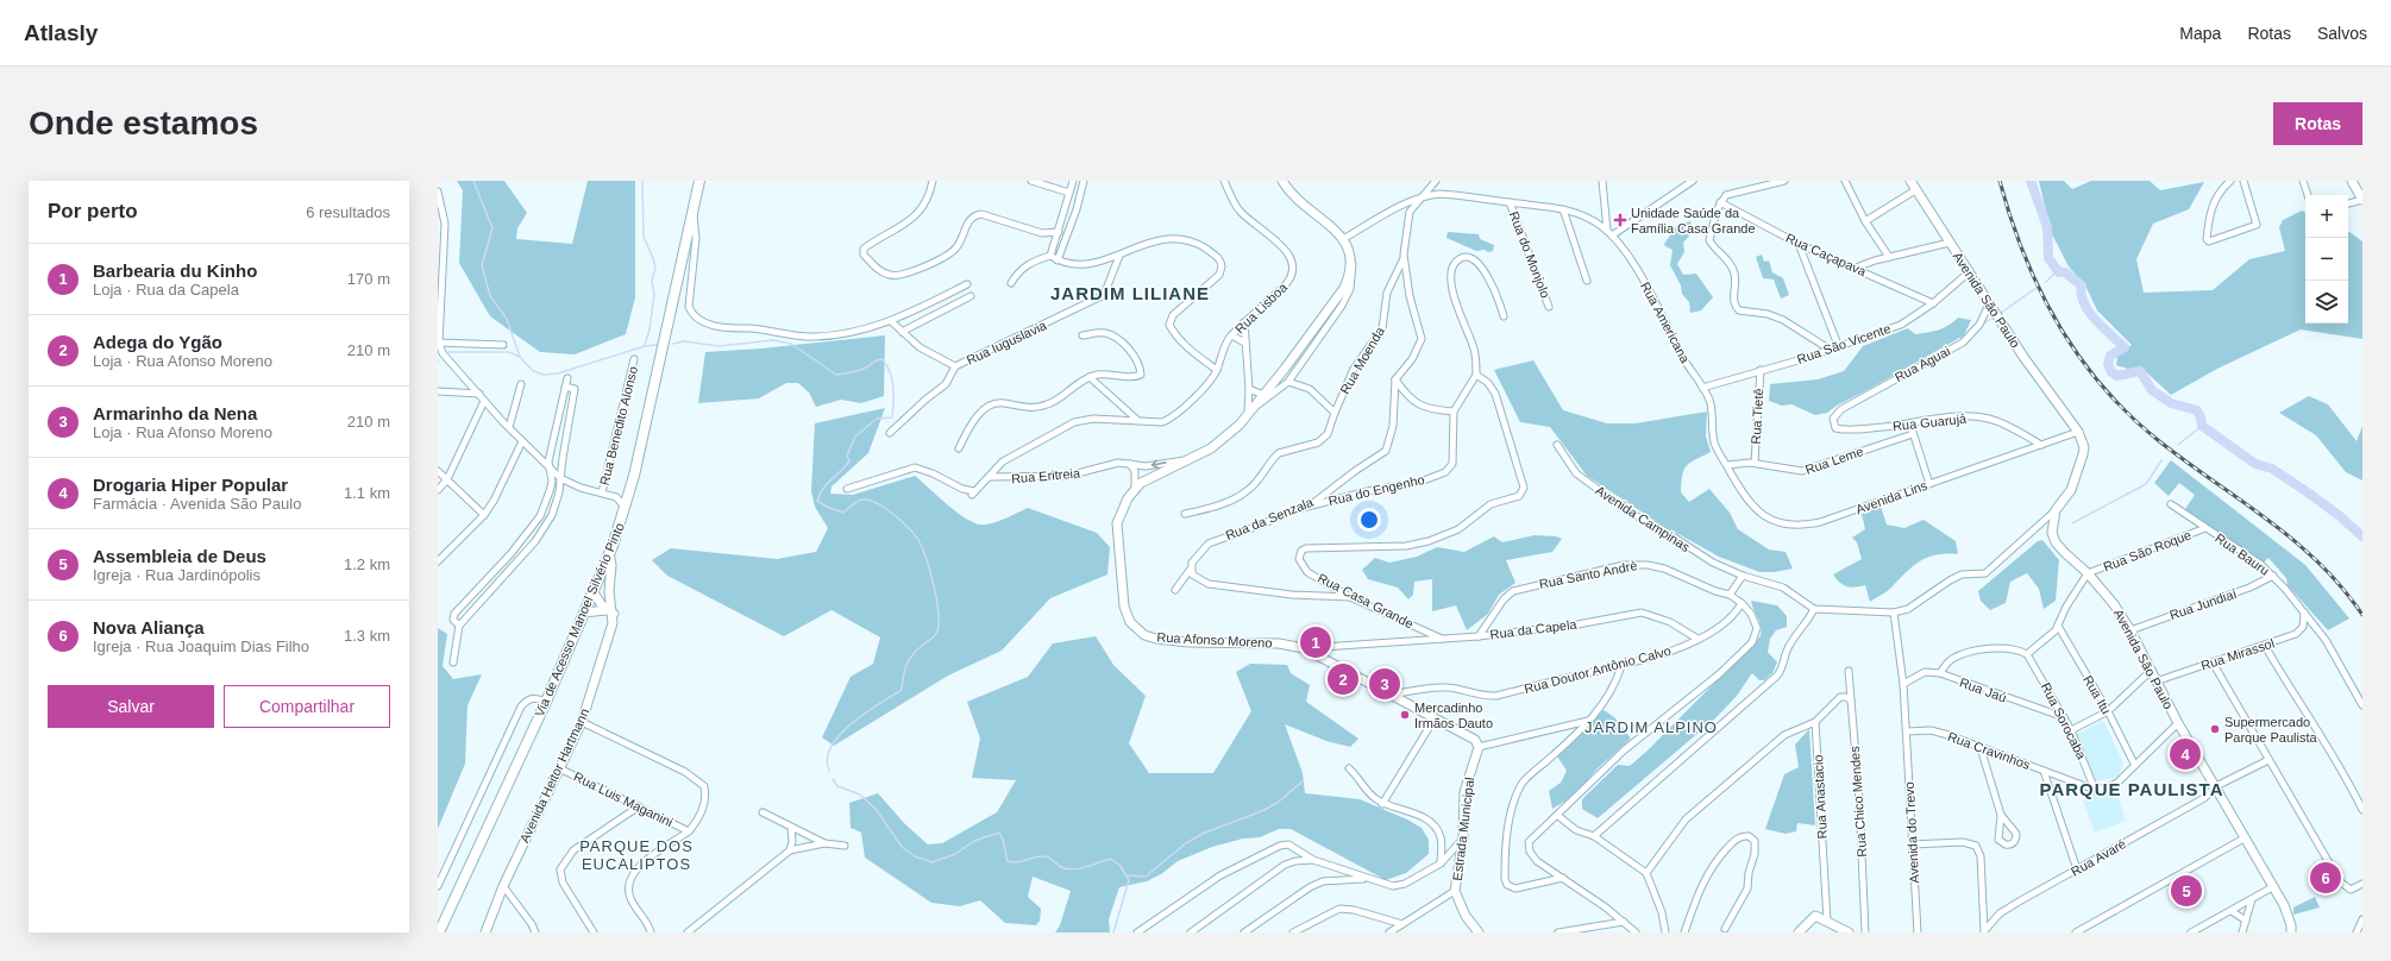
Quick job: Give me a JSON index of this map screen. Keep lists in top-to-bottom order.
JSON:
{
  "streets": {
    "main road": [
      "Avenida São Paulo",
      "Via de Acesso Manoel Silvério Pinto",
      "Rua Afonso Moreno",
      "Avenida Heitor Hartmann",
      "Estrada Municipal"
    ],
    "street": [
      "Rua do Monjolo",
      "Rua Caçapava",
      "Rua Lisboa",
      "Rua Americana",
      "Rua Iuguslavia",
      "Rua São Vicente",
      "Rua Moenda",
      "Rua Aguai",
      "Rua Tietê",
      "Rua Guarujá",
      "Rua Benedito Alonso",
      "Rua Leme",
      "Rua Eritreia",
      "Rua do Engenho",
      "Avenida Lins",
      "Rua da Senzala",
      "Avenida Campinas",
      "Rua São Roque",
      "Rua Bauru",
      "Rua Santo Andrè",
      "Rua Casa Grande",
      "Rua Jundiaí",
      "Rua da Capela",
      "Rua Mirassol",
      "Rua Doutor Antônio Calvo",
      "Rua Jaú",
      "Rua Itu",
      "Rua Sorocaba",
      "Rua Cravinhos",
      "Rua Anastacio",
      "Rua Luis Maganini",
      "Rua Chico Mendes",
      "Avenida do Trevo",
      "Rua Avaré"
    ]
  },
  "crossings": [
    ["Rua Caçapava", "Rua São Vicente"],
    ["Avenida São Paulo", "Rua São Vicente"],
    ["Avenida São Paulo", "Rua Aguai"],
    ["Avenida São Paulo", "Avenida Lins"],
    ["Avenida São Paulo", "Rua São Roque"],
    ["Avenida São Paulo", "Rua Jundiaí"],
    ["Avenida São Paulo", "Rua Mirassol"],
    ["Avenida São Paulo", "Rua Avaré"],
    ["Rua Lisboa", "Rua Eritreia"],
    ["Rua Americana", "Rua São Vicente"],
    ["Rua Americana", "Rua Leme"],
    ["Rua Americana", "Avenida Lins"],
    ["Rua São Vicente", "Rua Tietê"],
    ["Rua Aguai", "Rua Guarujá"],
    ["Rua Tietê", "Rua Leme"],
    ["Rua Guarujá", "Avenida Lins"],
    ["Rua Leme", "Avenida Lins"],
    ["Rua Eritreia", "Rua Afonso Moreno"],
    ["Rua do Engenho", "Rua da Senzala"],
    ["Rua São Roque", "Rua Bauru"],
    ["Rua Bauru", "Rua Jundiaí"],
    ["Rua Bauru", "Rua Mirassol"],
    ["Rua Santo Andrè", "Rua da Capela"],
    ["Rua Casa Grande", "Rua da Capela"],
    ["Via de Acesso Manoel Silvério Pinto", "Avenida Heitor Hartmann"],
    ["Rua da Capela", "Rua Afonso Moreno"],
    ["Rua da Capela", "Rua Doutor Antônio Calvo"],
    ["Rua Afonso Moreno", "Rua Doutor Antônio Calvo"],
    ["Rua Afonso Moreno", "Estrada Municipal"],
    ["Rua Jaú", "Rua Sorocaba"],
    ["Rua Jaú", "Avenida do Trevo"],
    ["Rua Sorocaba", "Rua Cravinhos"],
    ["Rua Cravinhos", "Avenida do Trevo"],
    ["Avenida Heitor Hartmann", "Rua Luis Maganini"]
  ],
  "districts": [
    "JARDIM LILIANE",
    "JARDIM ALPINO",
    "PARQUE PAULISTA",
    "PARQUE DOS EUCALIPTOS"
  ],
  "places": {
    "health": ["Unidade Saúde da Família Casa Grande"],
    "other": ["Mercadinho Irmãos Dauto", "Supermercado Parque Paulista"]
  },
  "page": {
    "header": "Atlasly",
    "nav": ["Mapa", "Rotas", "Salvos"],
    "buttons": [
      "Rotas",
      ["Salvar", "Compartilhar"]
    ],
    "title": "Onde estamos",
    "heading": ["Por perto", "6 resultados"],
    "map_buttons": ["+", "−"],
    "list": [
      {
        "mark": "1",
        "name": "Barbearia du Kinho",
        "note": "Loja · Rua da Capela",
        "value": "170 m"
      },
      {
        "mark": "2",
        "name": "Adega do Ygão",
        "note": "Loja · Rua Afonso Moreno",
        "value": "210 m"
      },
      {
        "mark": "3",
        "name": "Armarinho da Nena",
        "note": "Loja · Rua Afonso Moreno",
        "value": "210 m"
      },
      {
        "mark": "4",
        "name": "Drogaria Hiper Popular",
        "note": "Farmácia · Avenida São Paulo",
        "value": "1.1 km"
      },
      {
        "mark": "5",
        "name": "Assembleia de Deus",
        "note": "Igreja · Rua Jardinópolis",
        "value": "1.2 km"
      },
      {
        "mark": "6",
        "name": "Nova Aliança",
        "note": "Igreja · Rua Joaquim Dias Filho",
        "value": "1.3 km"
      }
    ],
    "pins": [
      "1",
      "2",
      "3",
      "4",
      "6",
      "5"
    ]
  }
}
